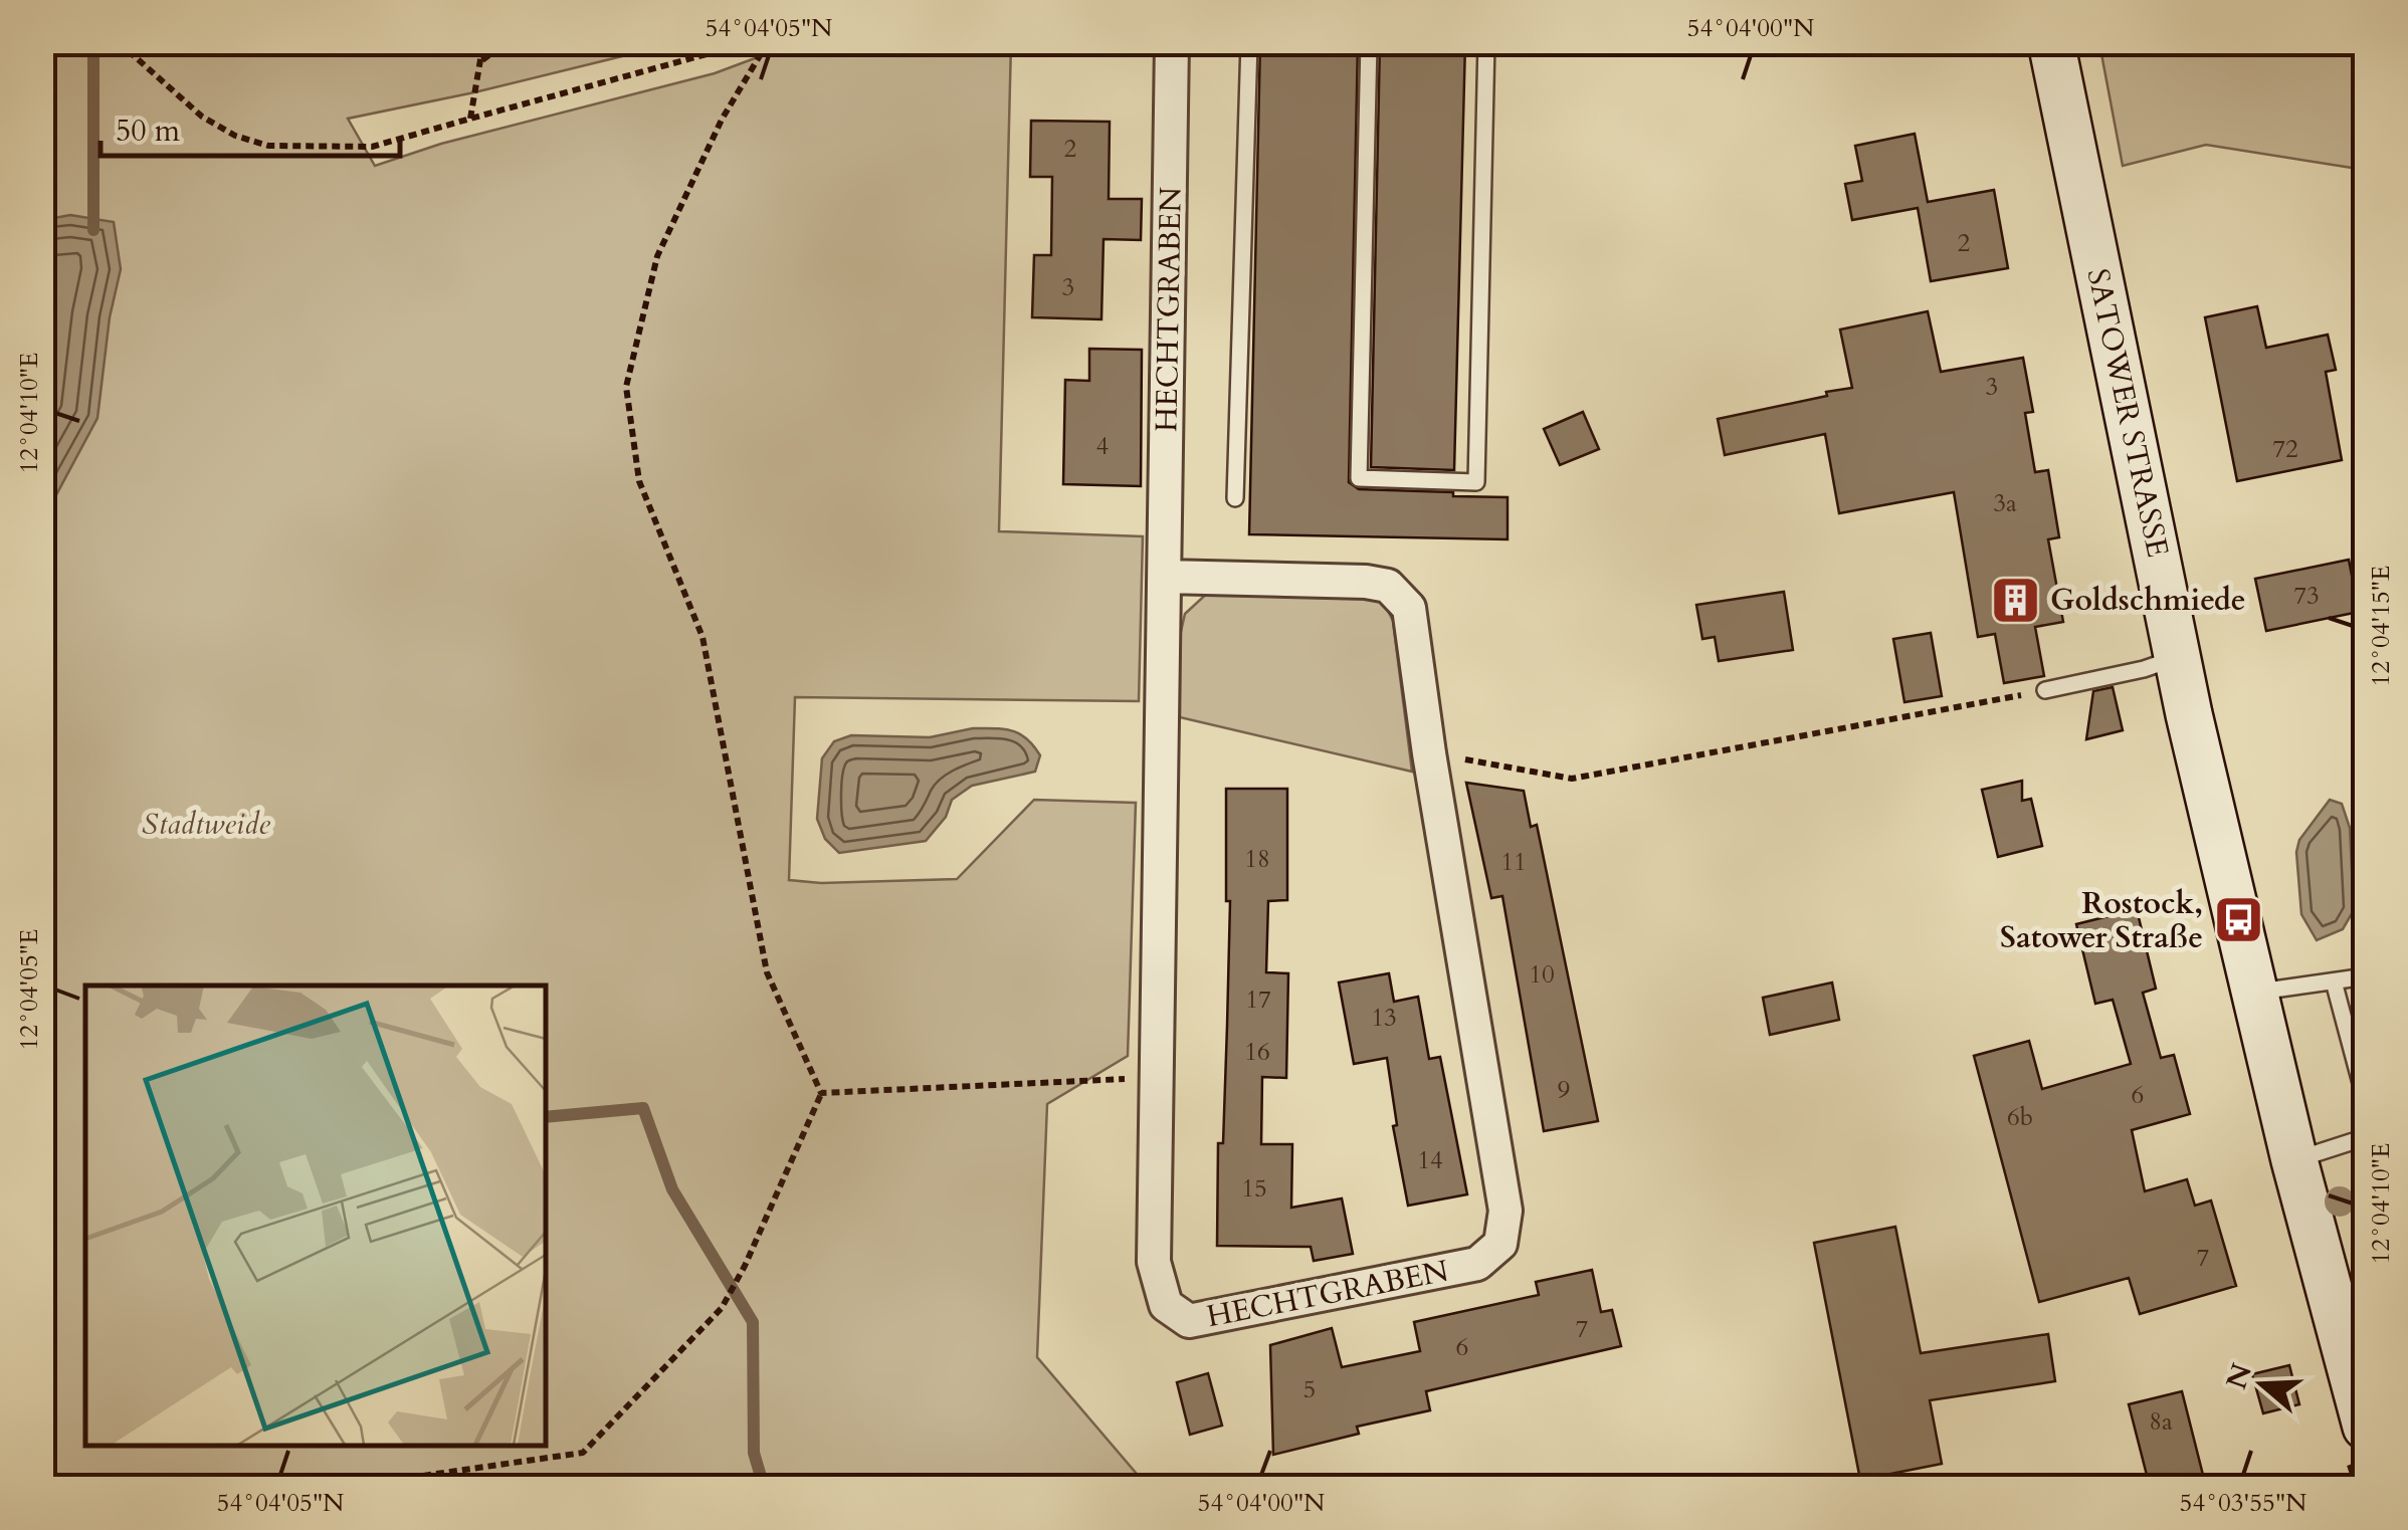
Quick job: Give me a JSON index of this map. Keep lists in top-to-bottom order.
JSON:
{
  "streets": {
    "main road": ["SATOWER STRASSE"],
    "street": ["HECHTGRABEN"]
  },
  "parks": ["Stadtweide"],
  "places": {
    "building": ["Goldschmiede"],
    "bus stop": ["Rostock, Satower Straße"]
  },
  "house_numbers": [
    "2",
    "2",
    "3",
    "3",
    "4",
    "72",
    "3a",
    "73",
    "18",
    "11",
    "10",
    "17",
    "13",
    "16",
    "9",
    "6",
    "6b",
    "14",
    "15",
    "7",
    "7",
    "6",
    "5",
    "8a"
  ],
  "scale_bar": "50 m",
  "north": "left",
  "coordinates": [
    "54°04'05\"N",
    "54°04'00\"N",
    "12°04'10\"E",
    "12°04'15\"E",
    "12°04'05\"E",
    "54°03'55\"N"
  ]
}
